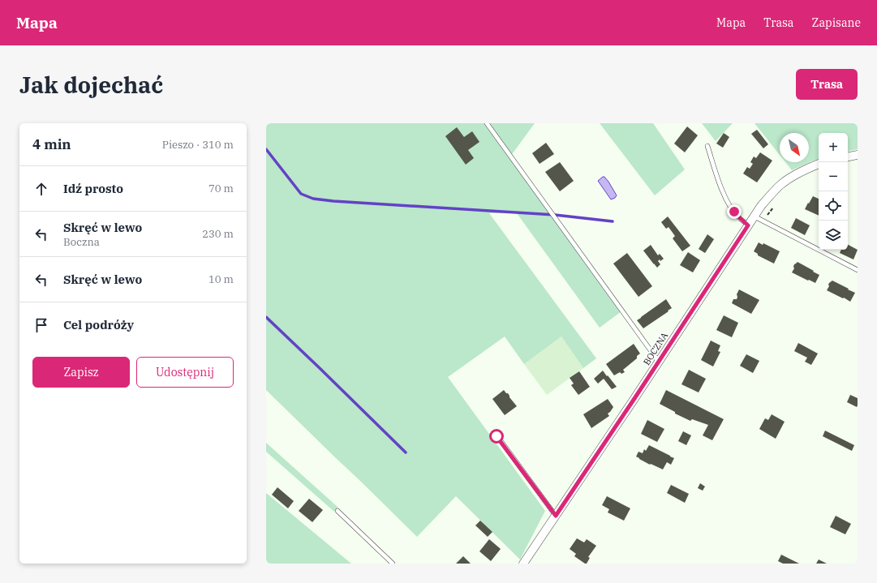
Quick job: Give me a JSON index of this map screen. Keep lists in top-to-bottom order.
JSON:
{
  "streets": {
    "street": ["BOCZNA"]
  },
  "north": "bottom right",
  "page": {
    "header": "Mapa",
    "nav": ["Mapa", "Trasa", "Zapisane"],
    "buttons": [
      "Trasa",
      ["Zapisz", "Udostępnij"]
    ],
    "title": "Jak dojechać",
    "heading": ["4 min", "Pieszo · 310 m"],
    "map_buttons": ["+", "−"],
    "list": [
      ["Idź prosto", "70 m"],
      ["Skręć w lewo", "Boczna", "230 m"],
      ["Skręć w lewo", "10 m"],
      "Cel podróży"
    ]
  }
}
